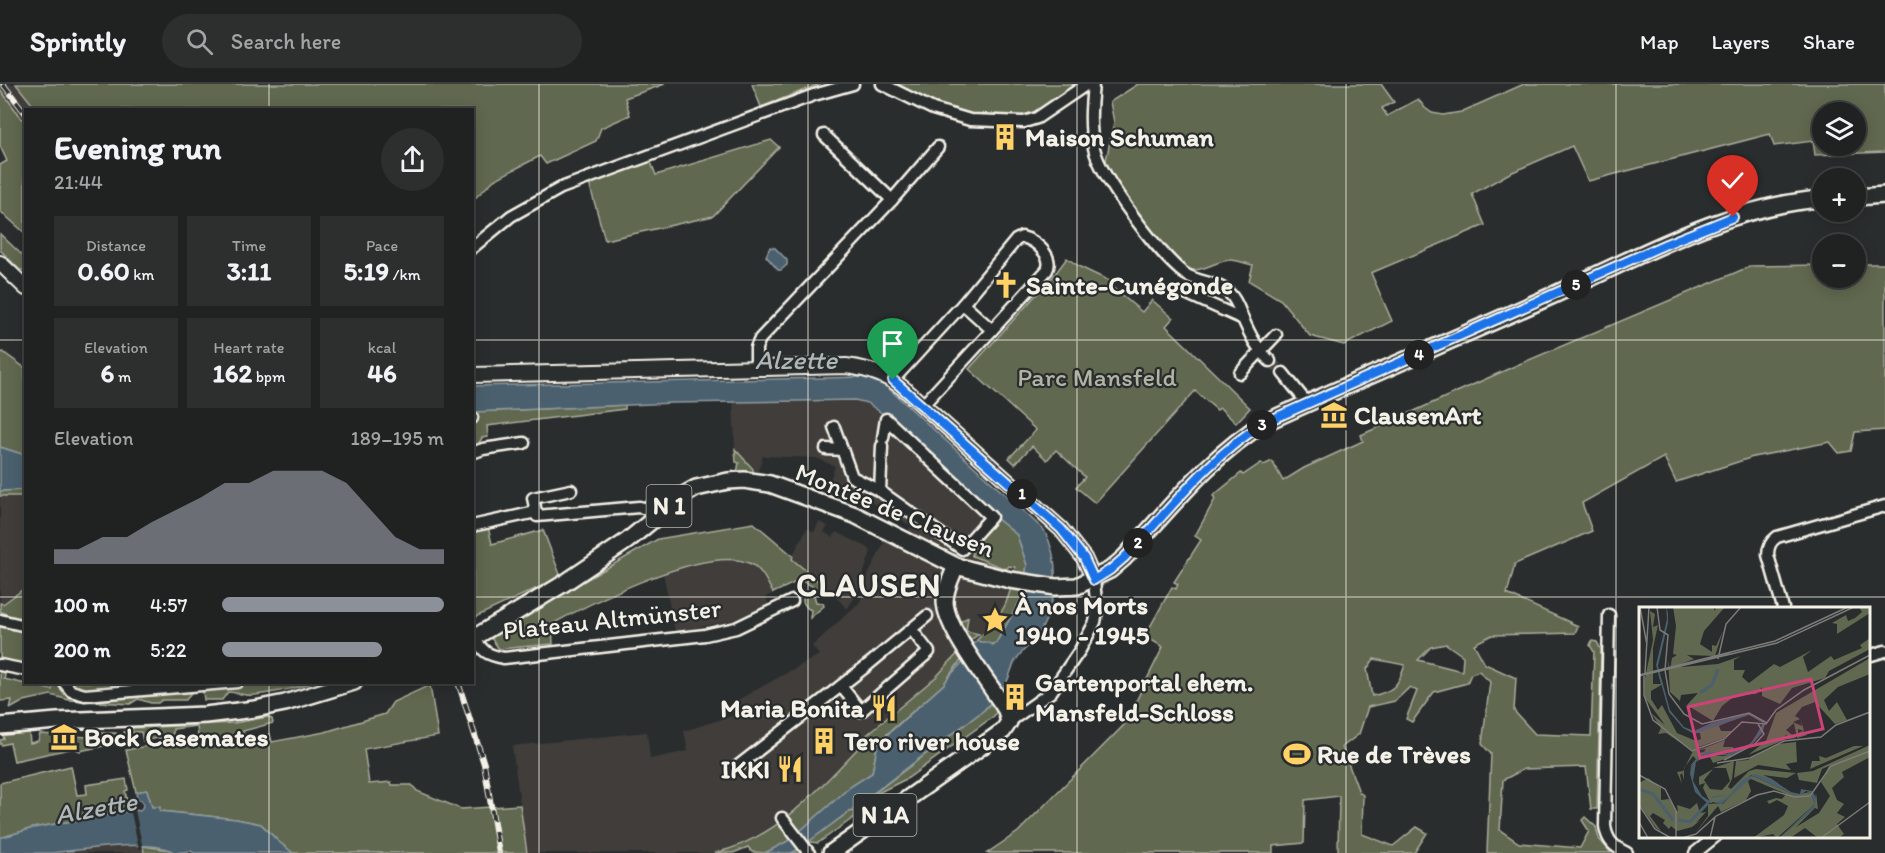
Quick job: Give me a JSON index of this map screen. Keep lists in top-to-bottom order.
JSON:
{
  "streets": {
    "main road": ["N 1", "Montée de Clausen", "N 1A"],
    "street": ["Plateau Altmünster"]
  },
  "crossings": [
    ["N 1", "Montée de Clausen"]
  ],
  "districts": ["CLAUSEN"],
  "water": ["Alzette"],
  "parks": ["Parc Mansfeld"],
  "places": {
    "building": ["Maison Schuman", "Gartenportal ehem. Mansfeld-Schloss", "Tero river house"],
    "church": ["Sainte-Cunégonde"],
    "museum": ["ClausenArt", "Bock Casemates"],
    "place": ["À nos Morts 1940 - 1945"],
    "restaurant": ["Maria Bonita", "IKKI"],
    "sports": ["Rue de Trèves"]
  },
  "page": {
    "header": "Sprintly",
    "search": "Search here",
    "nav": ["Map", "Layers", "Share"],
    "map_buttons": ["+", "−"],
    "heading": ["Evening run", "21:44"],
    "stats": [
      ["Distance", "0.60 km"],
      ["Time", "3:11"],
      ["Pace", "5:19 /km"],
      ["Elevation", "6 m"],
      ["Heart rate", "162 bpm"],
      ["kcal", "46"]
    ],
    "pins": [
      "5",
      "4",
      "3",
      "1",
      "2"
    ],
    "chart": ["Elevation", "189–195 m"],
    "list": [
      {
        "name": "100 m",
        "note": "4:57"
      },
      {
        "name": "200 m",
        "note": "5:22"
      }
    ]
  }
}
